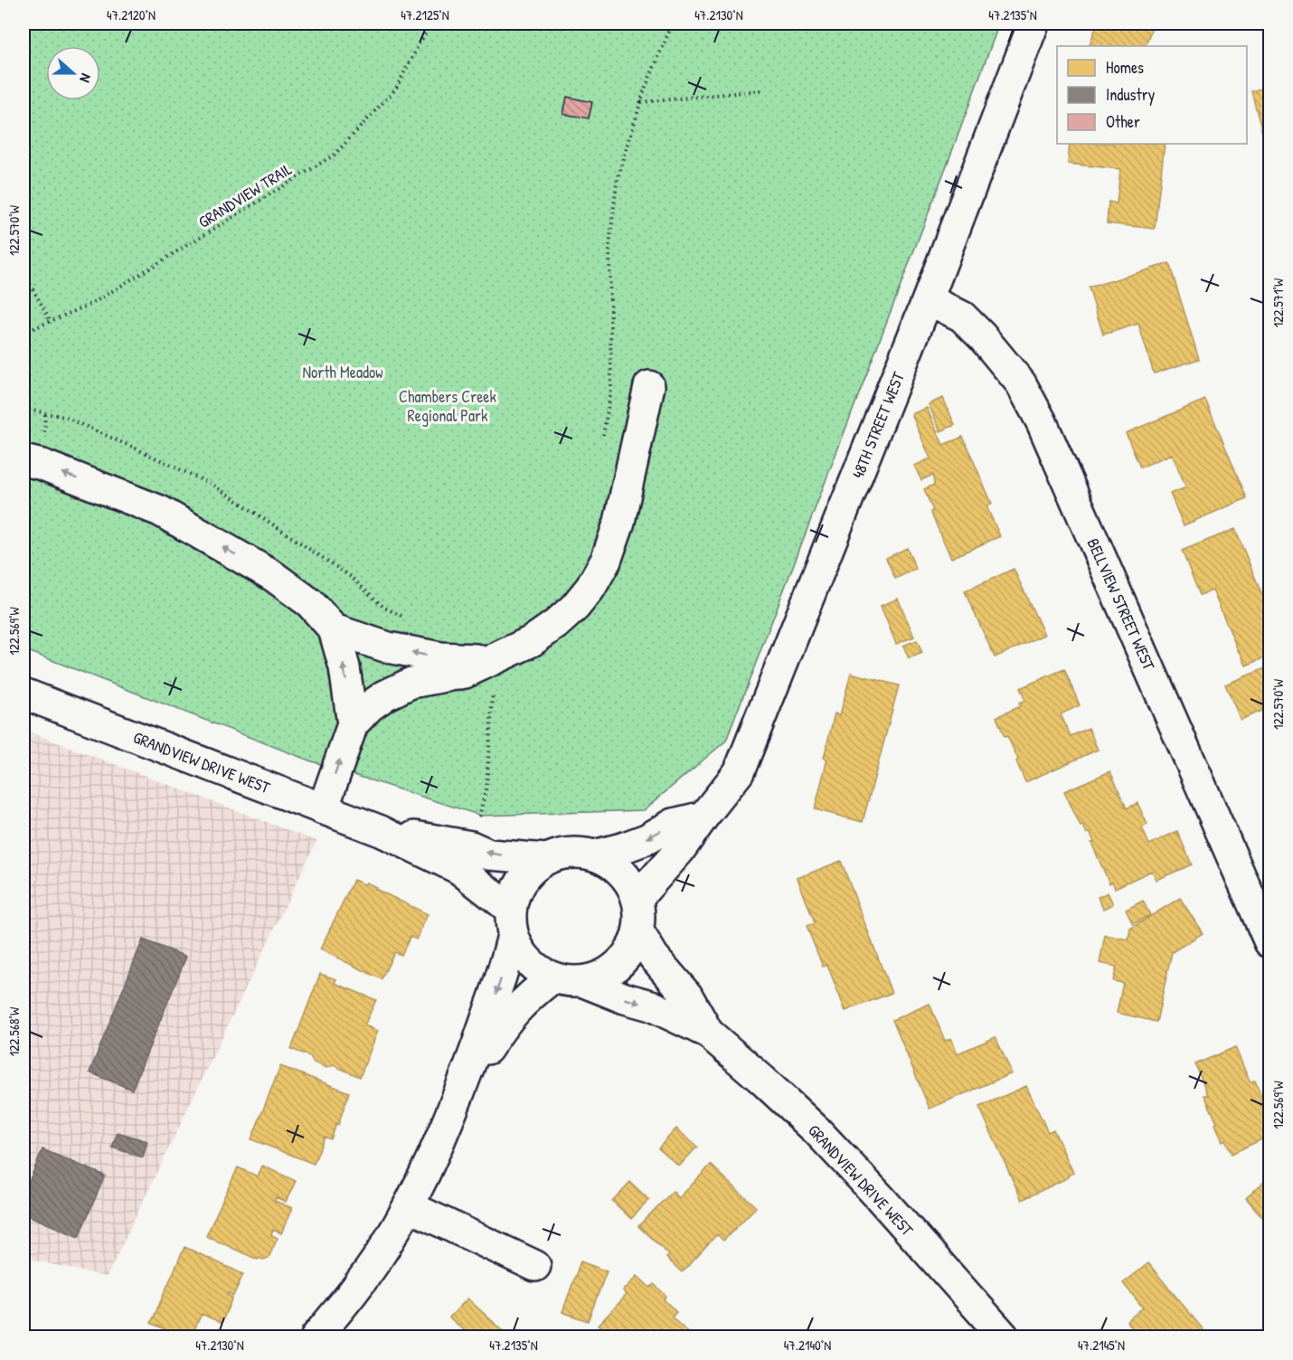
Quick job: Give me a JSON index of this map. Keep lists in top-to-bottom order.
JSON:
{
  "streets": {
    "street": ["48TH STREET WEST", "BELLVIEW STREET WEST", "GRANDVIEW DRIVE WEST"],
    "path": ["GRANDVIEW TRAIL"]
  },
  "crossings": [
    ["48TH STREET WEST", "BELLVIEW STREET WEST"],
    ["48TH STREET WEST", "GRANDVIEW DRIVE WEST"]
  ],
  "parks": ["North Meadow", "Chambers Creek Regional Park"],
  "legend": ["Homes", "Industry", "Other"],
  "north": "right",
  "coordinates": [
    "47.2120°N",
    "47.2125°N",
    "47.2130°N",
    "47.2135°N",
    "122.570°W",
    "122.571°W",
    "122.569°W",
    "122.568°W",
    "47.2140°N",
    "47.2145°N"
  ]
}
